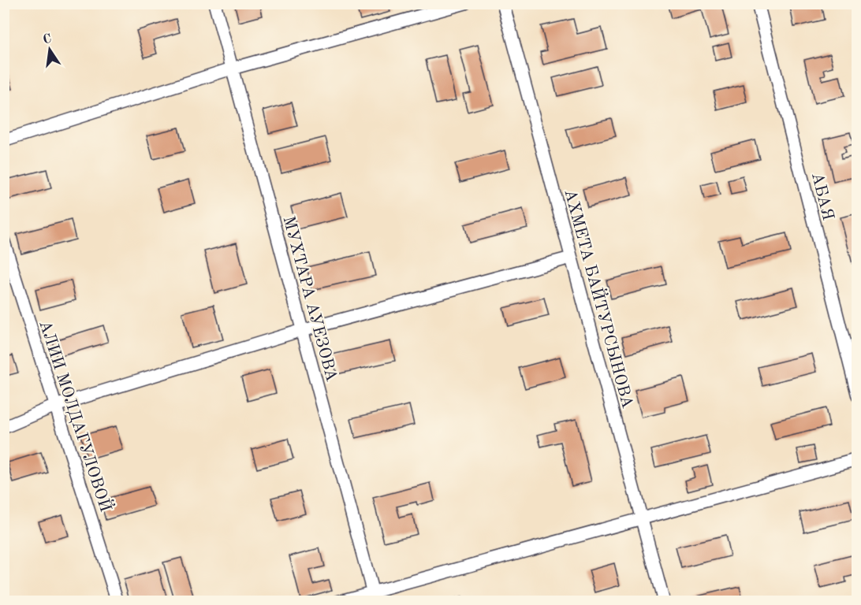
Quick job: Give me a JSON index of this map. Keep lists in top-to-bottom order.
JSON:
{
  "streets": {
    "street": [
      "АБАЯ",
      "МУХТАРА АУЕЗОВА",
      "АХМЕТА БАЙТУРСЫНОВА",
      "АЛИИ МОЛДАГУЛОВОЙ"
    ]
  },
  "north": "top"
}
